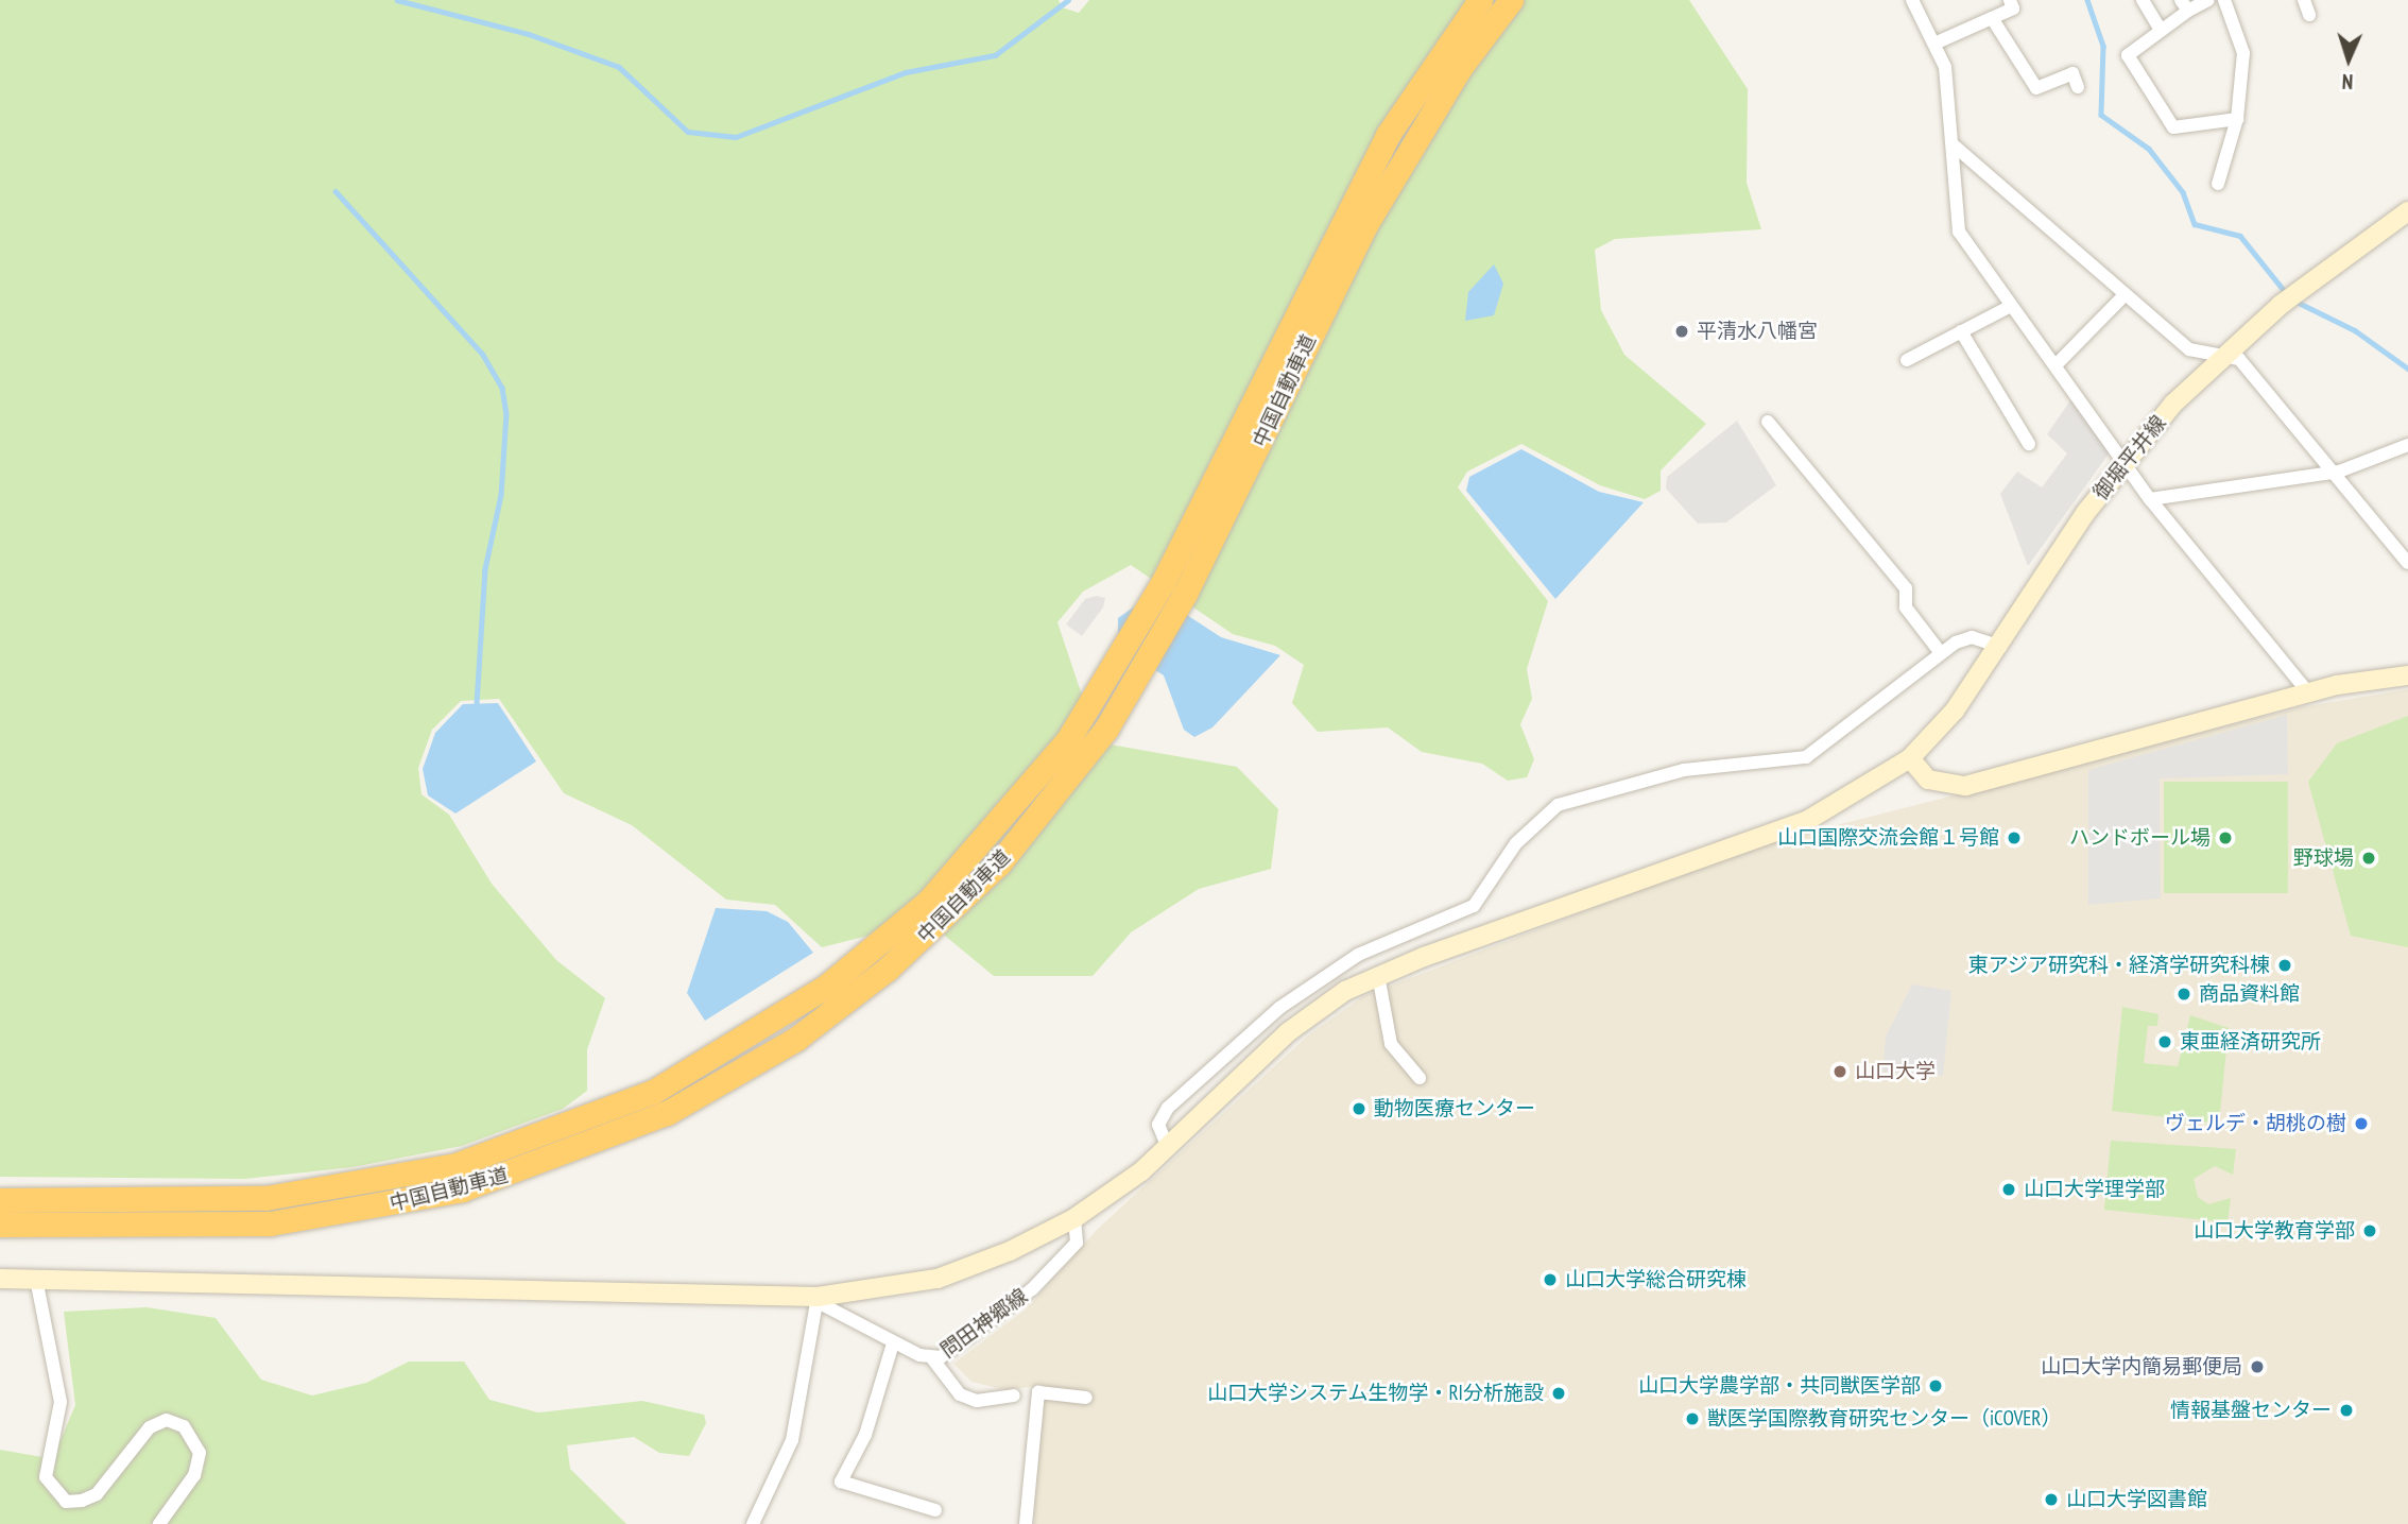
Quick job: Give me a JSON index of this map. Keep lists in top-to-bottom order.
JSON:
{
  "streets": {
    "highway": ["中国自動車道"],
    "street": ["御堀平井線", "問田神郷線"]
  },
  "crossings": [
    ["御堀平井線", "問田神郷線"]
  ],
  "places": [
    "平清水八幡宮",
    "山口国際交流会館１号館",
    "ハンドボール場",
    "野球場",
    "東アジア研究科・経済学研究科棟",
    "商品資料館",
    "東亜経済研究所",
    "山口大学",
    "動物医療センター",
    "ヴェルデ・胡桃の樹",
    "山口大学理学部",
    "山口大学教育学部",
    "山口大学総合研究棟",
    "山口大学内簡易郵便局",
    "山口大学農学部・共同獣医学部",
    "山口大学システム生物学・RI分析施設",
    "情報基盤センター",
    "獣医学国際教育研究センター（iCOVER）",
    "山口大学図書館"
  ],
  "north": "bottom"
}
